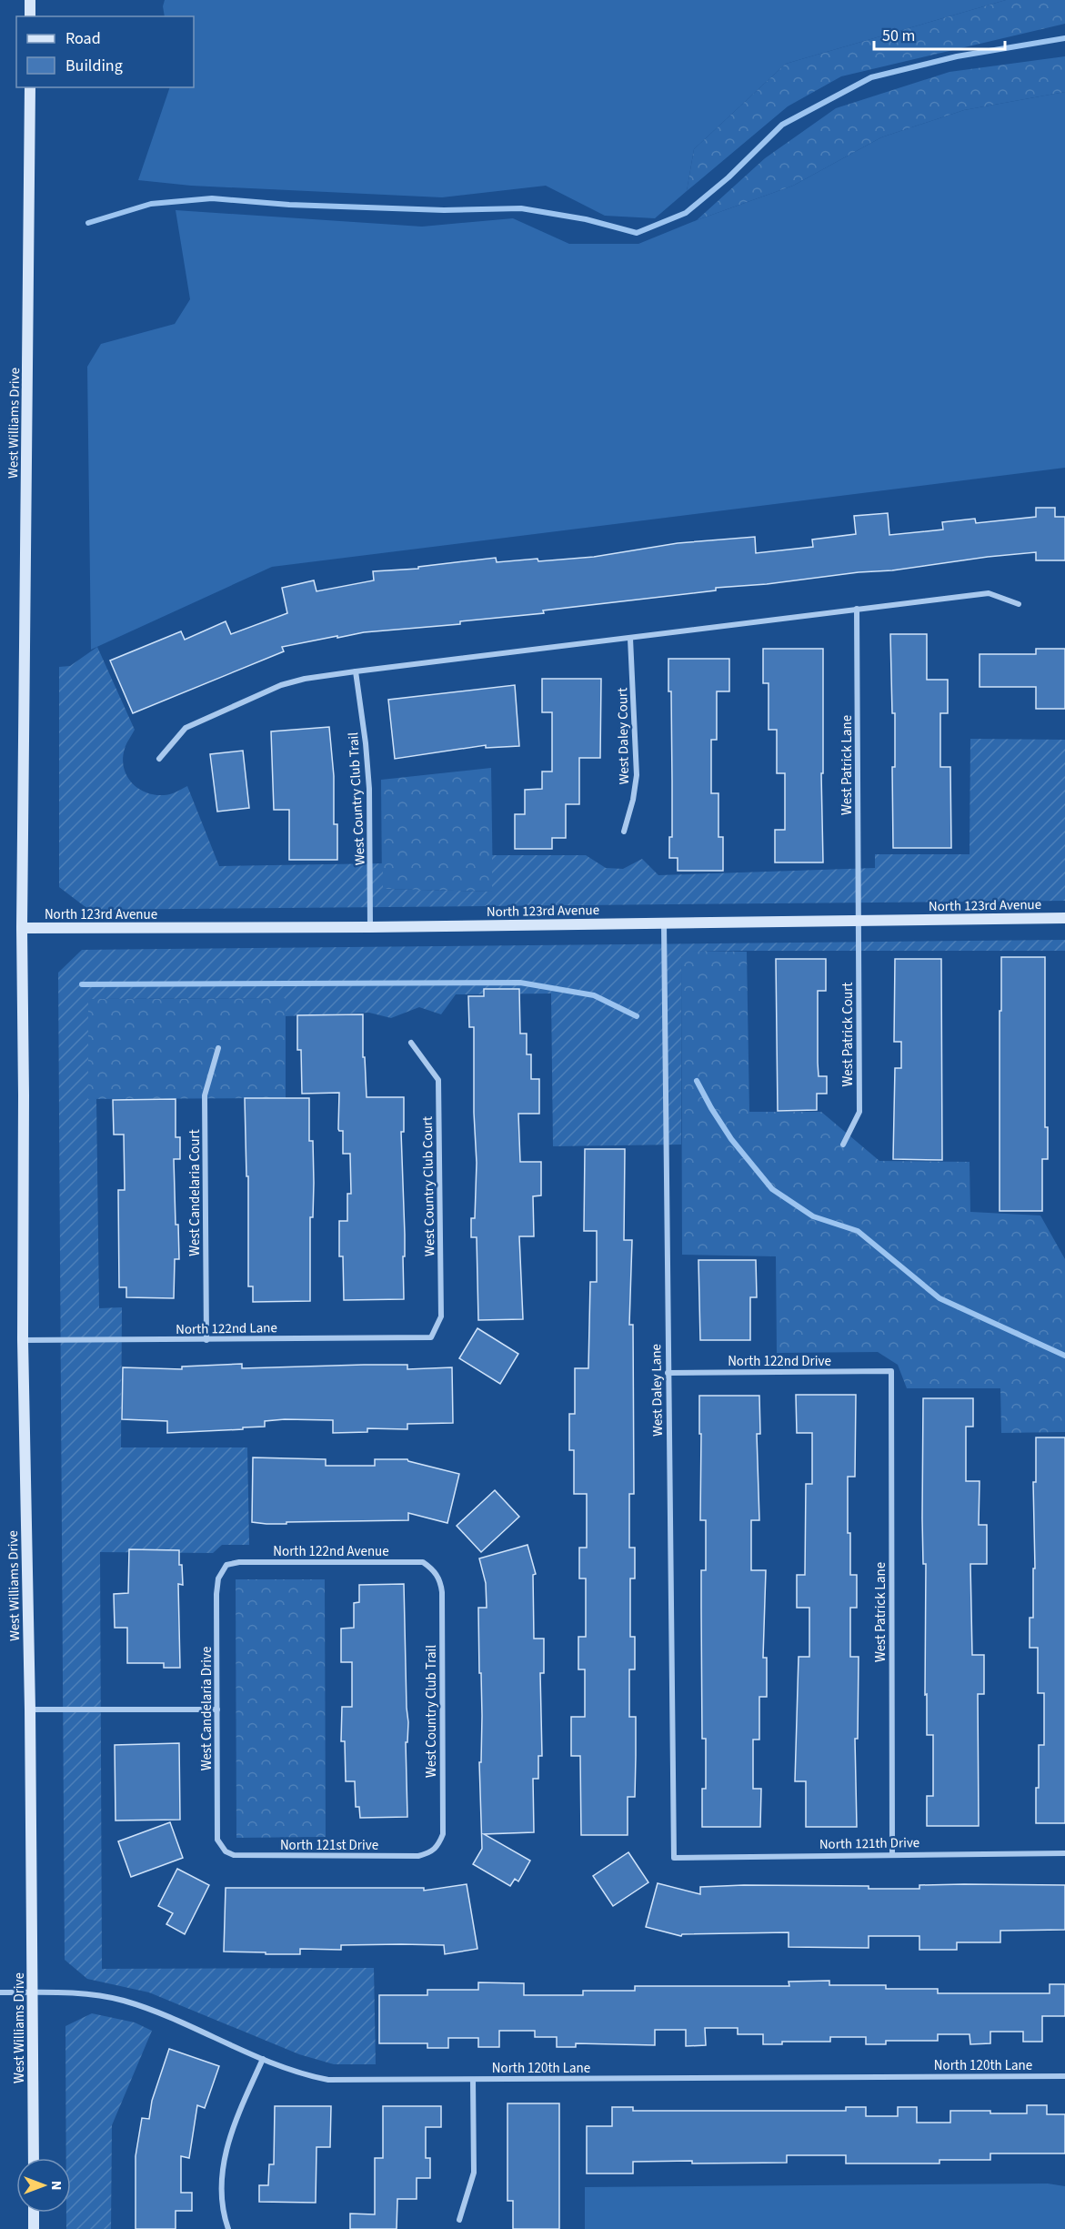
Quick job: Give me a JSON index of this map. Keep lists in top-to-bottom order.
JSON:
{
  "streets": {
    "main road": ["West Williams Drive", "North 123rd Avenue"],
    "street": [
      "West Daley Court",
      "West Patrick Lane",
      "West Country Club Trail",
      "West Patrick Court",
      "West Country Club Court",
      "West Candelaria Court",
      "North 122nd Lane",
      "North 122nd Drive",
      "West Daley Lane",
      "North 122nd Avenue",
      "West Candelaria Drive",
      "North 121th Drive",
      "North 121st Drive",
      "North 120th Lane"
    ]
  },
  "crossings": [
    ["West Williams Drive", "North 123rd Avenue"],
    ["West Williams Drive", "North 122nd Lane"],
    ["West Williams Drive", "North 120th Lane"],
    ["West Patrick Lane", "North 123rd Avenue"],
    ["West Patrick Lane", "West Patrick Court"],
    ["West Patrick Lane", "North 122nd Drive"],
    ["West Patrick Lane", "North 121th Drive"],
    ["West Country Club Trail", "North 123rd Avenue"],
    ["West Country Club Trail", "North 122nd Avenue"],
    ["West Country Club Trail", "North 121st Drive"],
    ["North 123rd Avenue", "West Patrick Court"],
    ["North 123rd Avenue", "West Daley Lane"],
    ["West Country Club Court", "North 122nd Lane"],
    ["West Candelaria Court", "North 122nd Lane"],
    ["North 122nd Drive", "West Daley Lane"],
    ["West Daley Lane", "North 121th Drive"],
    ["North 122nd Avenue", "West Candelaria Drive"],
    ["West Candelaria Drive", "North 121st Drive"]
  ],
  "legend": ["Road", "Building"],
  "scale_bar": "50 m",
  "north": "right"
}
